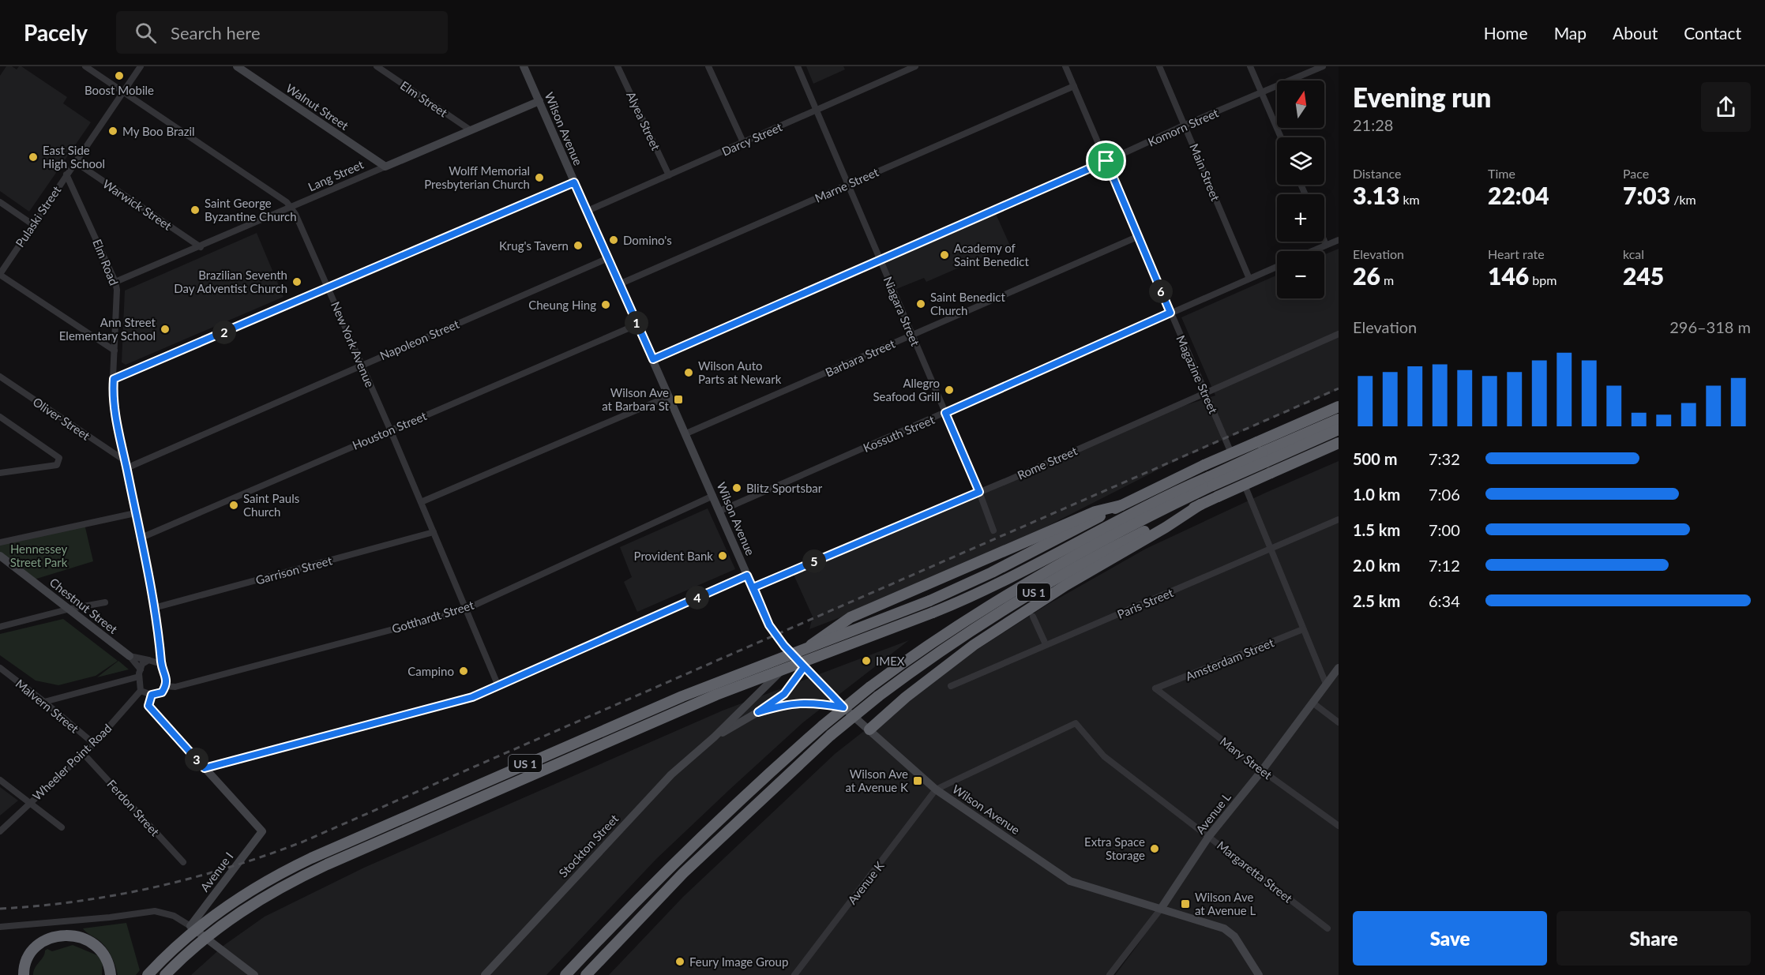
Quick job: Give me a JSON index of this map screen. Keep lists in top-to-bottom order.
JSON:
{
  "streets": {
    "highway": ["US 1"],
    "main road": [
      "Walnut Street",
      "Wilson Avenue",
      "Lang Street",
      "Chestnut Street",
      "Avenue L",
      "Stockton Street",
      "Avenue I"
    ],
    "street": [
      "Elm Street",
      "Alyea Street",
      "Komorn Street",
      "Darcy Street",
      "Main Street",
      "Marne Street",
      "Warwick Street",
      "Pulaski Street",
      "Elm Road",
      "Niagara Street",
      "Napoleon Street",
      "New York Avenue",
      "Barbara Street",
      "Magazine Street",
      "Oliver Street",
      "Houston Street",
      "Kossuth Street",
      "Rome Street",
      "Garrison Street",
      "Paris Street",
      "Gotthardt Street",
      "Amsterdam Street",
      "Malvern Street",
      "Mary Street",
      "Wheeler Point Road",
      "Ferdon Street",
      "Margaretta Street",
      "Avenue K"
    ]
  },
  "crossings": [
    ["Elm Street", "Lang Street"],
    ["Walnut Street", "Lang Street"],
    ["Alyea Street", "Darcy Street"],
    ["Komorn Street", "Wilson Avenue"],
    ["Komorn Street", "Main Street"],
    ["Komorn Street", "Niagara Street"],
    ["Komorn Street", "Magazine Street"],
    ["Wilson Avenue", "Darcy Street"],
    ["Wilson Avenue", "Lang Street"],
    ["Wilson Avenue", "Marne Street"],
    ["Wilson Avenue", "Napoleon Street"],
    ["Wilson Avenue", "Barbara Street"],
    ["Wilson Avenue", "Houston Street"],
    ["Wilson Avenue", "Kossuth Street"],
    ["Wilson Avenue", "Rome Street"],
    ["Wilson Avenue", "Gotthardt Street"],
    ["Wilson Avenue", "Avenue L"],
    ["Wilson Avenue", "Stockton Street"],
    ["Wilson Avenue", "Margaretta Street"],
    ["Wilson Avenue", "Avenue K"],
    ["Darcy Street", "Niagara Street"],
    ["Main Street", "Kossuth Street"],
    ["Lang Street", "Warwick Street"],
    ["Lang Street", "Elm Road"],
    ["Lang Street", "New York Avenue"],
    ["Marne Street", "Niagara Street"],
    ["Marne Street", "Magazine Street"],
    ["Warwick Street", "Pulaski Street"],
    ["Pulaski Street", "Elm Road"],
    ["Pulaski Street", "New York Avenue"],
    ["Elm Road", "Napoleon Street"],
    ["Elm Road", "Oliver Street"],
    ["Elm Road", "Houston Street"],
    ["Elm Road", "Garrison Street"],
    ["Elm Road", "Gotthardt Street"],
    ["Elm Road", "Wheeler Point Road"],
    ["Niagara Street", "Barbara Street"],
    ["Niagara Street", "Kossuth Street"],
    ["Niagara Street", "Rome Street"],
    ["Napoleon Street", "New York Avenue"],
    ["New York Avenue", "Houston Street"],
    ["New York Avenue", "Garrison Street"],
    ["New York Avenue", "Gotthardt Street"],
    ["Barbara Street", "Magazine Street"],
    ["Magazine Street", "Kossuth Street"],
    ["Magazine Street", "Rome Street"],
    ["Magazine Street", "Paris Street"],
    ["Magazine Street", "Amsterdam Street"],
    ["Magazine Street", "Avenue L"],
    ["Gotthardt Street", "Wheeler Point Road"],
    ["Amsterdam Street", "Mary Street"],
    ["Malvern Street", "Wheeler Point Road"],
    ["Mary Street", "Avenue L"],
    ["Wheeler Point Road", "Ferdon Street"],
    ["Avenue L", "Margaretta Street"],
    ["Margaretta Street", "Avenue K"]
  ],
  "parks": ["Hennessey Street Park"],
  "places": {
    "other": [
      "Boost Mobile",
      "My Boo Brazil",
      "East Side High School",
      "Wolff Memorial Presbyterian Church",
      "Saint George Byzantine Church",
      "Domino's",
      "Krug's Tavern",
      "Academy of Saint Benedict",
      "Brazilian Seventh Day Adventist Church",
      "Saint Benedict Church",
      "Cheung Hing",
      "Ann Street Elementary School",
      "Wilson Auto Parts at Newark",
      "Allegro Seafood Grill",
      "Blitz Sportsbar",
      "Saint Pauls Church",
      "Provident Bank",
      "IMEX",
      "Campino",
      "Extra Space Storage",
      "Feury Image Group"
    ],
    "transit": ["Wilson Ave at Barbara St", "Wilson Ave at Avenue K", "Wilson Ave at Avenue L"]
  },
  "north": "top",
  "page": {
    "header": "Pacely",
    "search": "Search here",
    "nav": [
      "Home",
      "Map",
      "About",
      "Contact"
    ],
    "heading": ["Evening run", "21:28"],
    "map_buttons": ["+", "−"],
    "stats": [
      ["Distance", "3.13 km"],
      ["Time", "22:04"],
      ["Pace", "7:03 /km"],
      ["Elevation", "26 m"],
      ["Heart rate", "146 bpm"],
      ["kcal", "245"]
    ],
    "pins": [
      "6",
      "1",
      "2",
      "5",
      "4",
      "3"
    ],
    "chart": ["Elevation", "296–318 m"],
    "list": [
      {
        "name": "500 m",
        "note": "7:32"
      },
      {
        "name": "1.0 km",
        "note": "7:06"
      },
      {
        "name": "1.5 km",
        "note": "7:00"
      },
      {
        "name": "2.0 km",
        "note": "7:12"
      },
      {
        "name": "2.5 km",
        "note": "6:34"
      }
    ],
    "buttons": ["Save", "Share"]
  }
}
